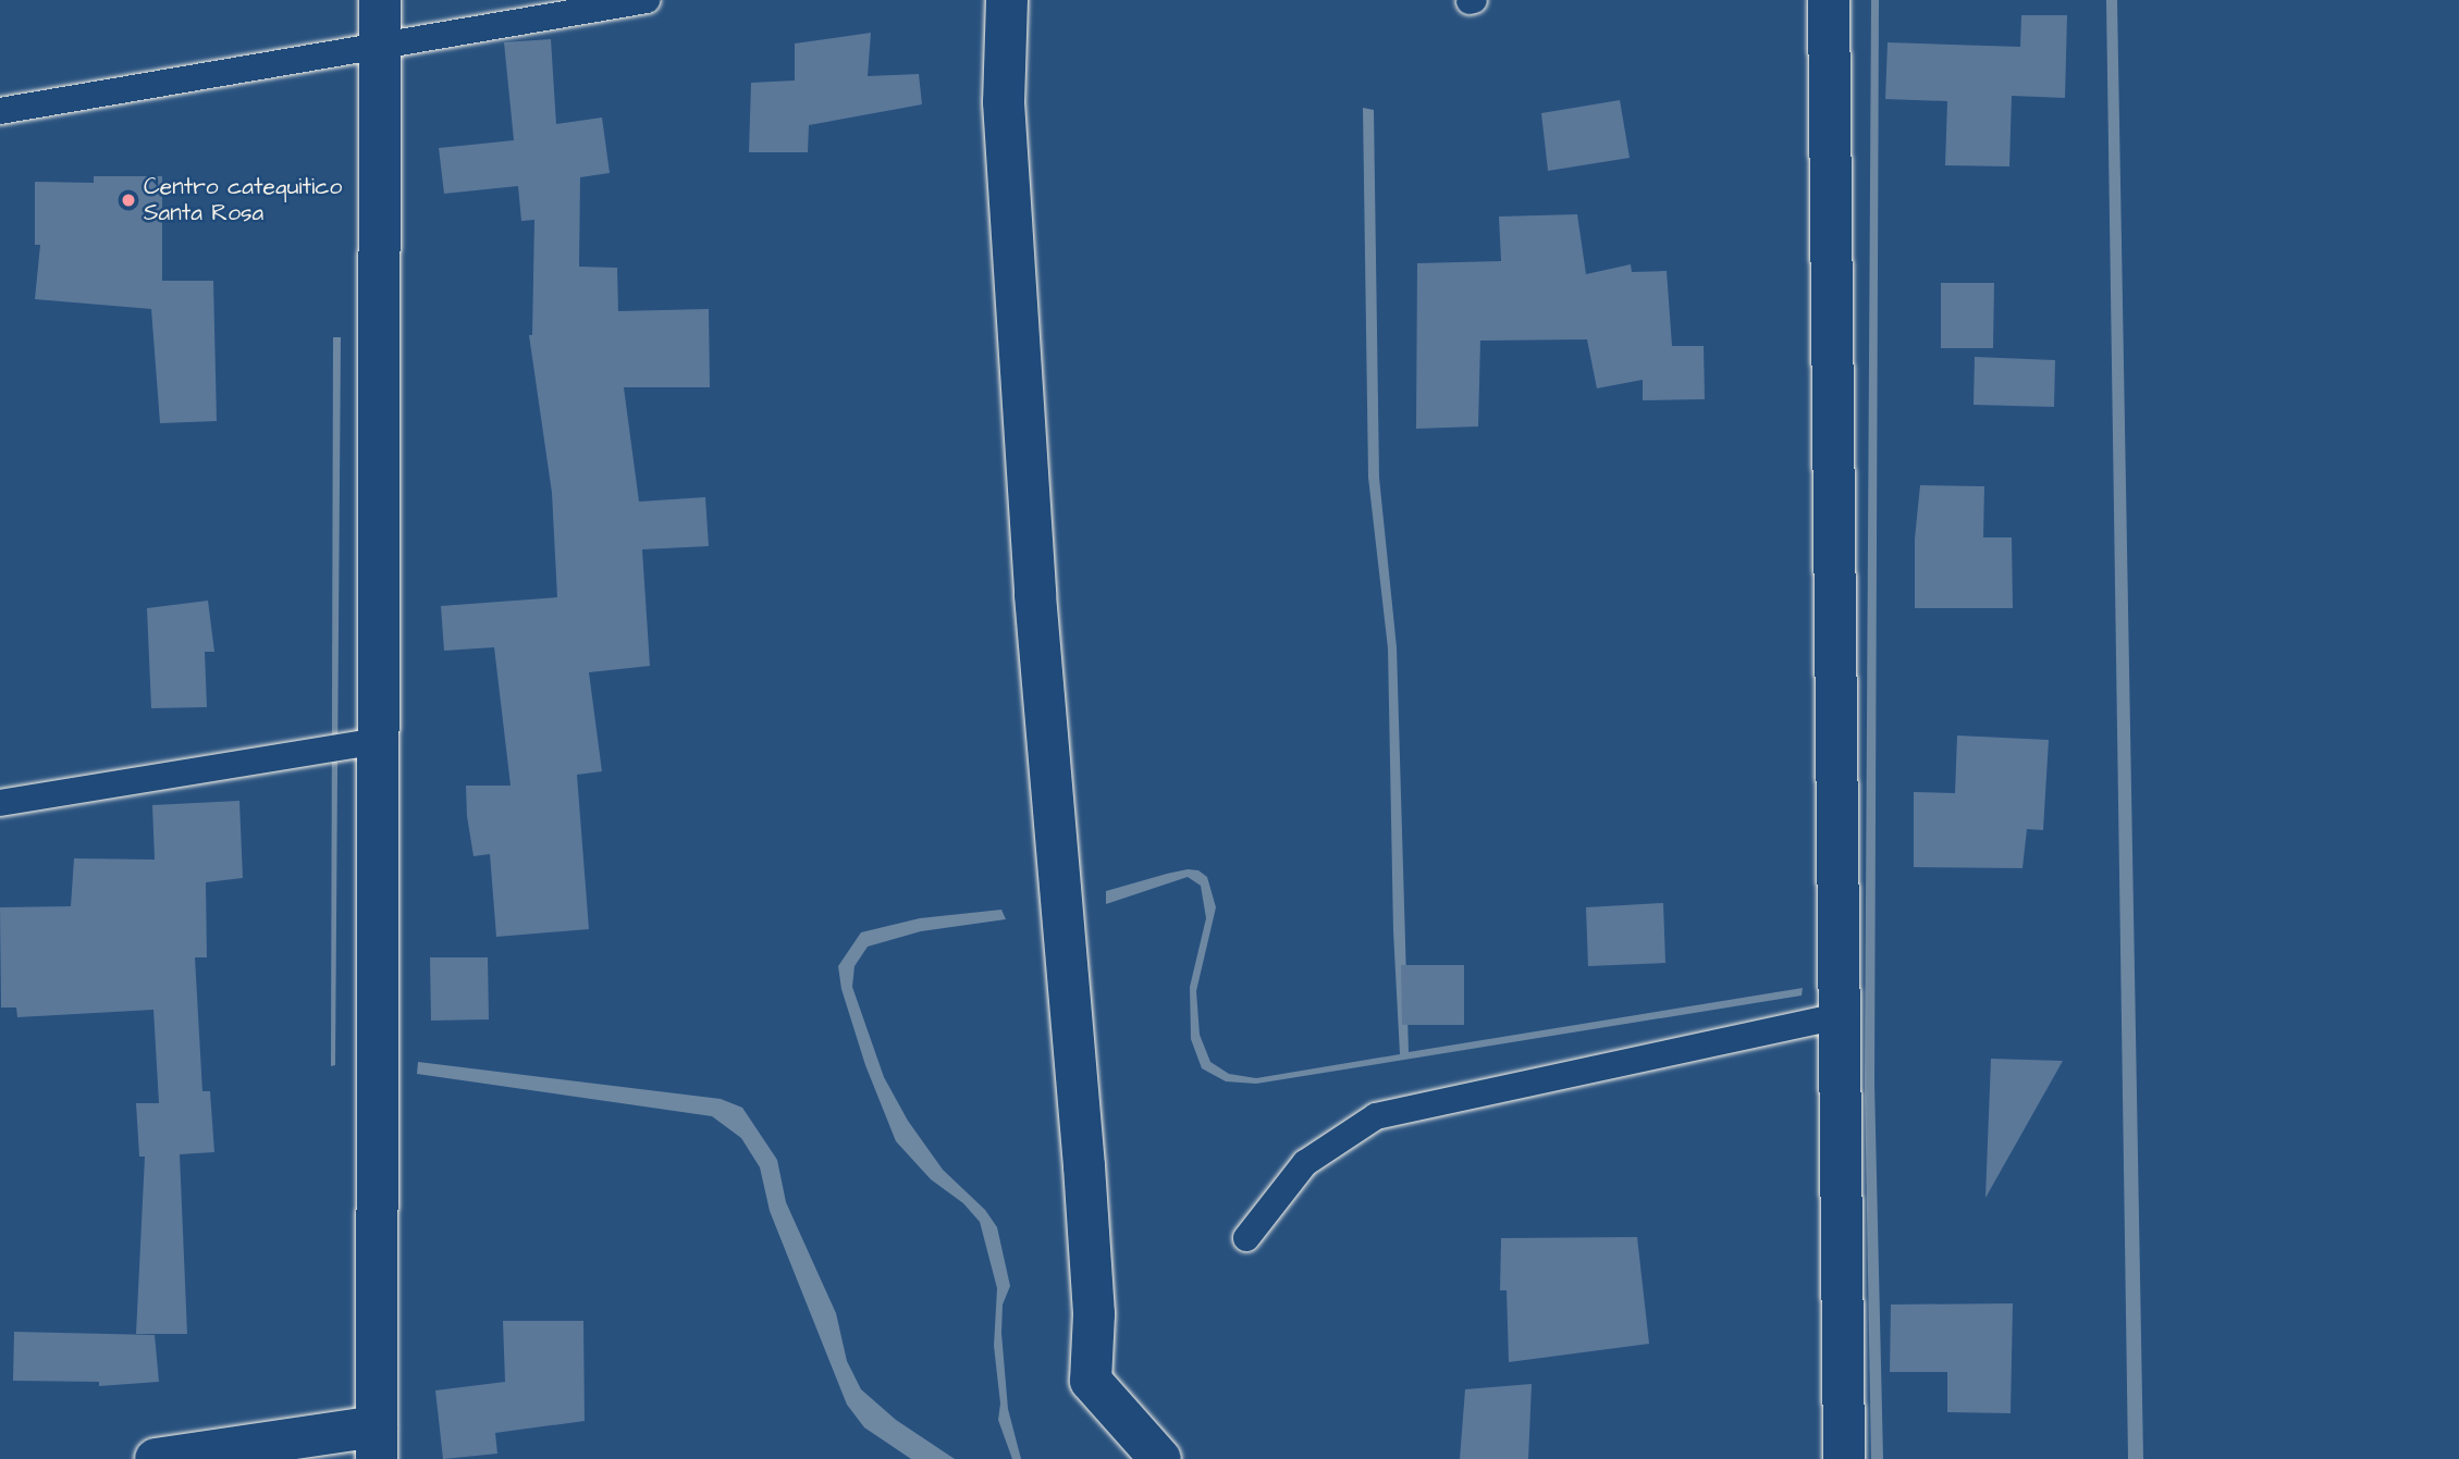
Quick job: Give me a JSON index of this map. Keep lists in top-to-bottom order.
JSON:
{
  "places": ["Centro catequitico Santa Rosa"]
}
